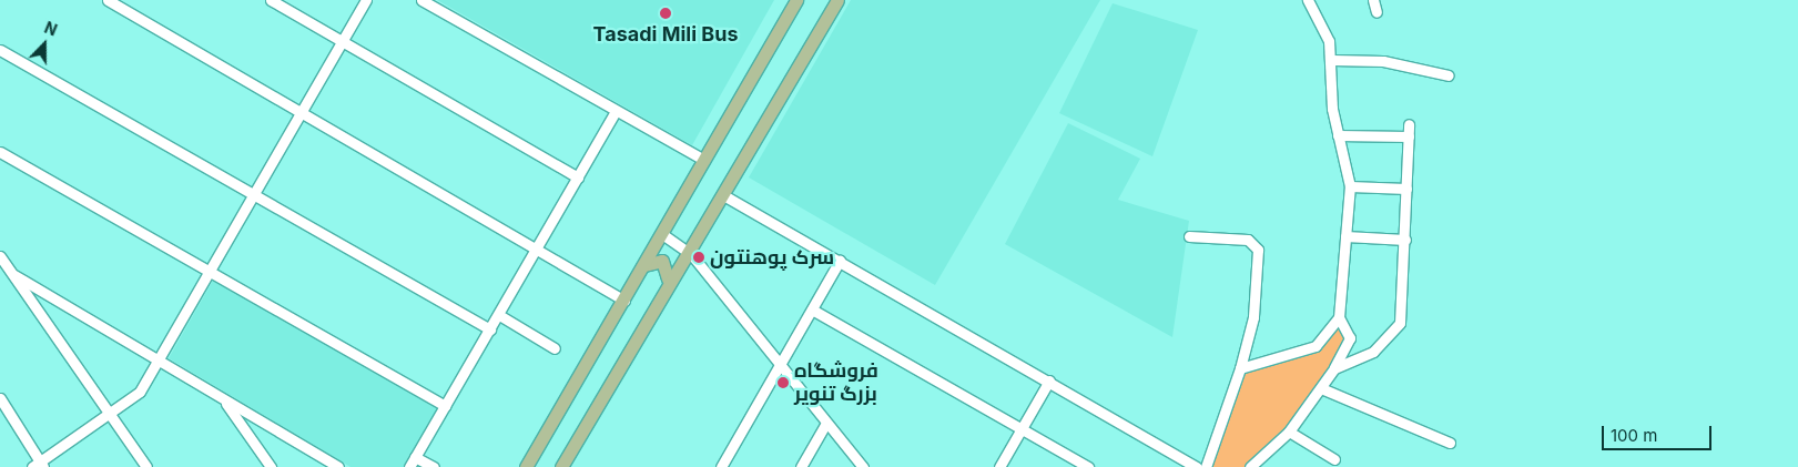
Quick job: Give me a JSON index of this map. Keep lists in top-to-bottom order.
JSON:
{
  "places": ["Tasadi Mili Bus", "سرک پوهنتون", "فروشگاه بزرگ تنویر"],
  "scale_bar": "100 m",
  "north": "top"
}
